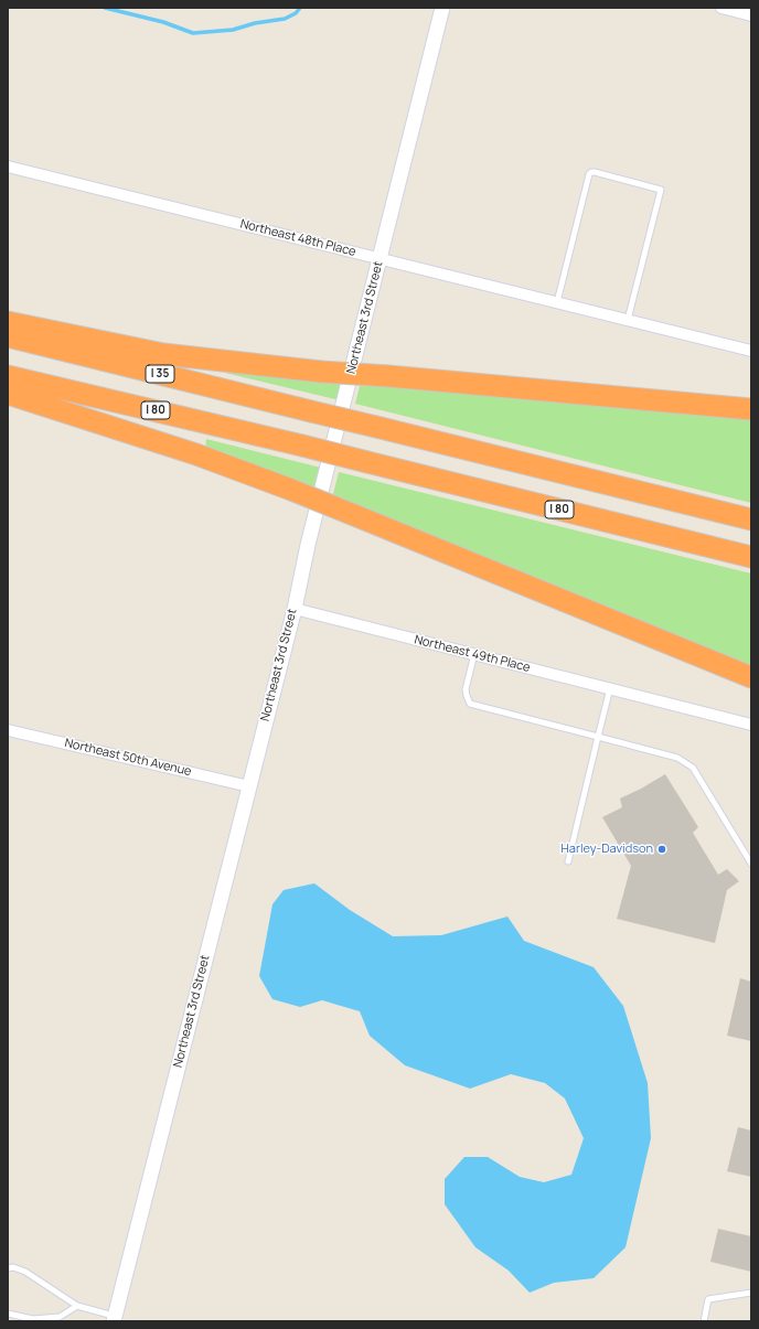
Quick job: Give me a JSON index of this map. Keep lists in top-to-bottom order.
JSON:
{
  "streets": {
    "highway": ["I 35", "I 80"],
    "street": [
      "Northeast 48th Place",
      "Northeast 3rd Street",
      "Northeast 49th Place",
      "Northeast 50th Avenue"
    ]
  },
  "crossings": [
    ["Northeast 48th Place", "Northeast 3rd Street"],
    ["Northeast 3rd Street", "Northeast 49th Place"],
    ["Northeast 3rd Street", "Northeast 50th Avenue"]
  ],
  "places": ["Harley-Davidson"]
}
